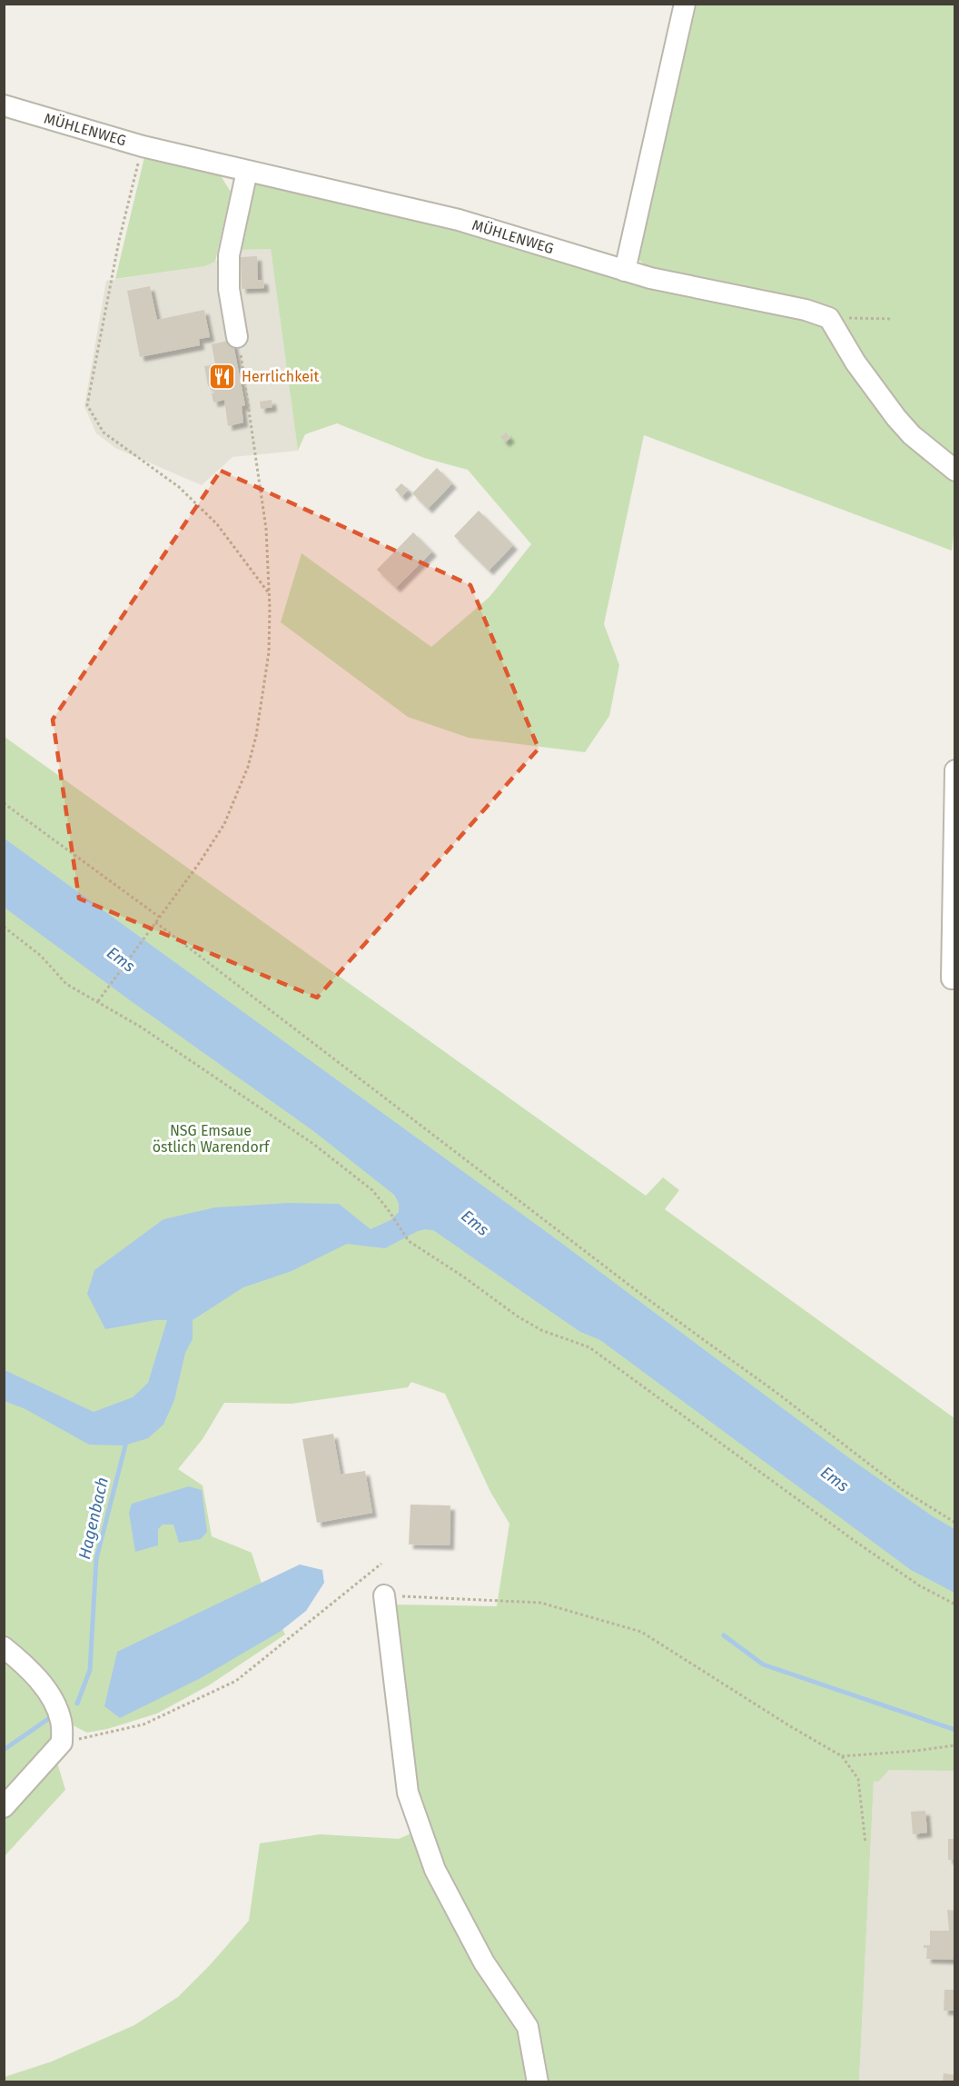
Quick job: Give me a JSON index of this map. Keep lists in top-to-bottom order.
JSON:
{
  "streets": {
    "street": ["MÜHLENWEG"]
  },
  "water": ["Ems", "Hagenbach"],
  "parks": ["NSG Emsaue östlich Warendorf"],
  "places": {
    "restaurant": ["Herrlichkeit"]
  }
}
